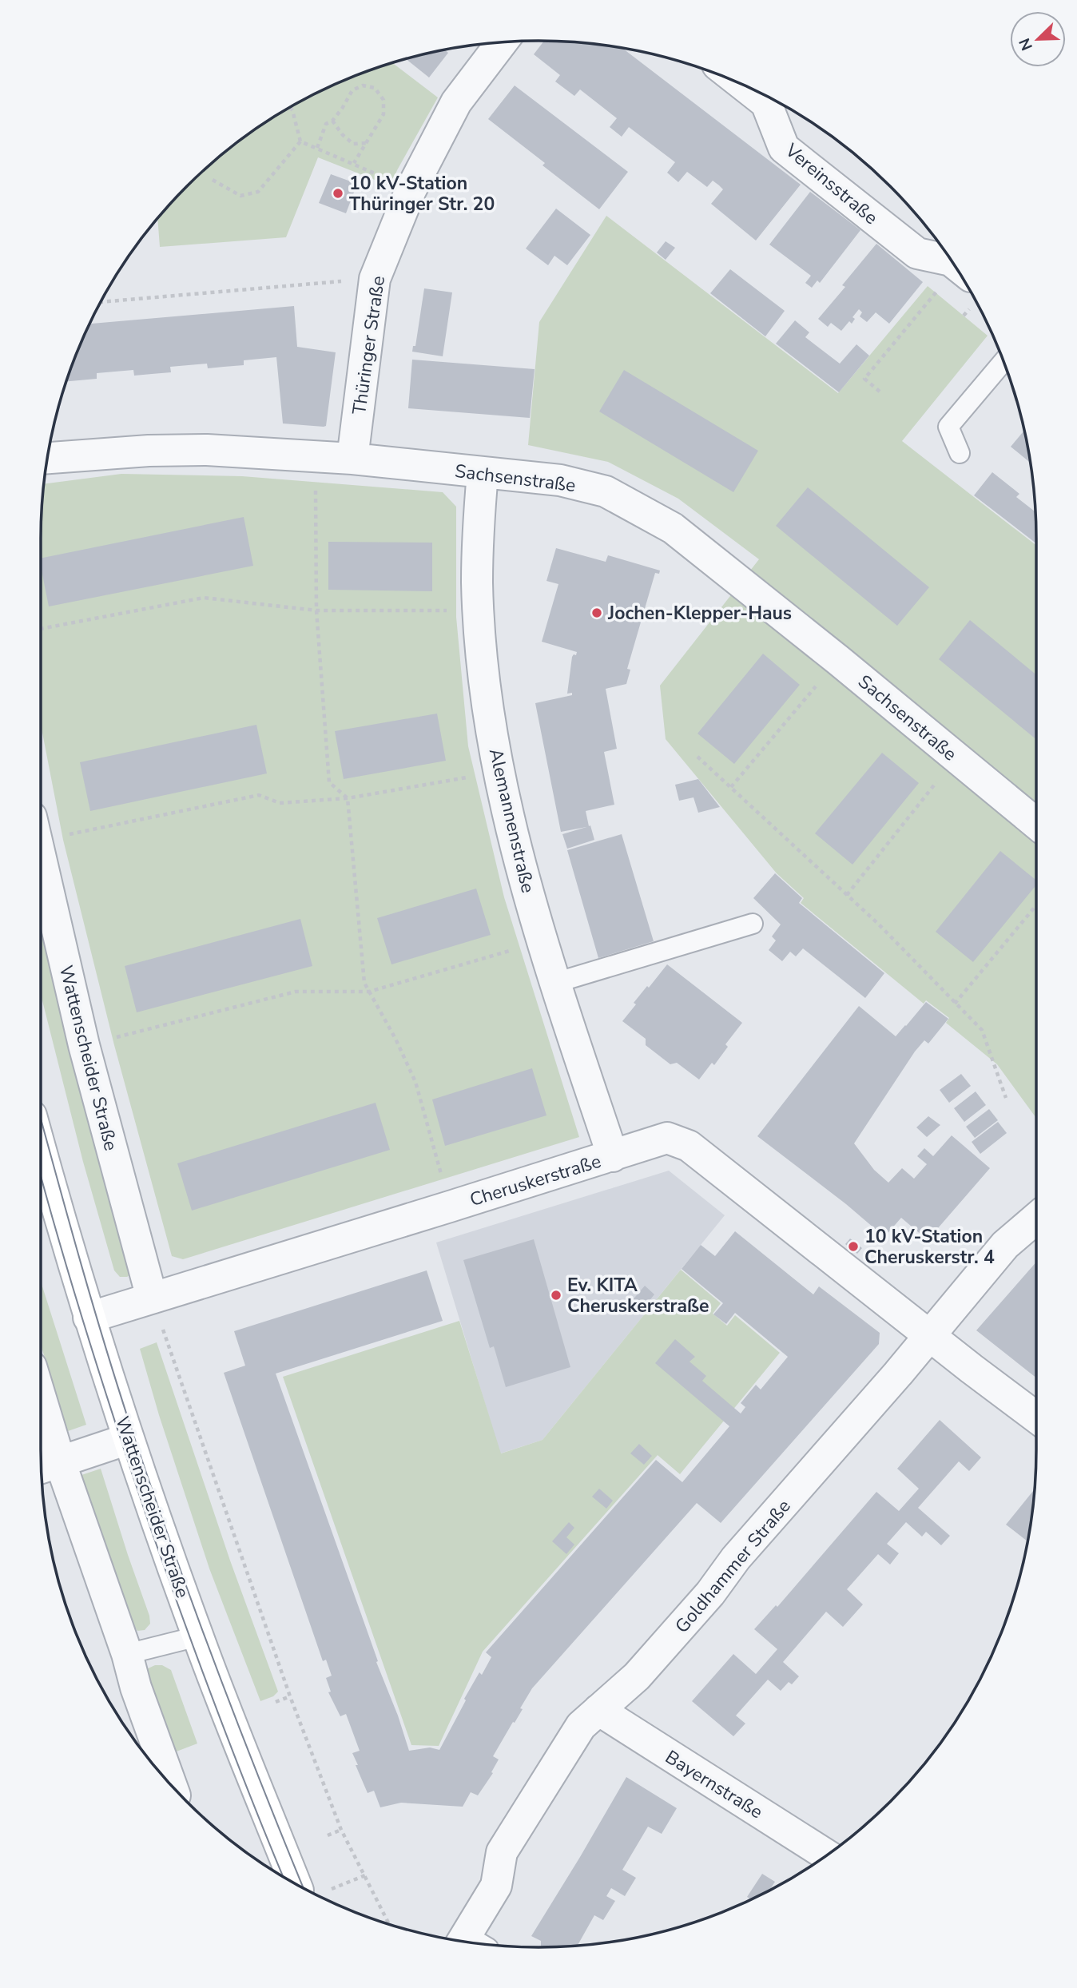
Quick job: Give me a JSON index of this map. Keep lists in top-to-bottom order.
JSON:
{
  "streets": {
    "main road": ["Wattenscheider Straße"],
    "street": [
      "Vereinsstraße",
      "Thüringer Straße",
      "Sachsenstraße",
      "Alemannenstraße",
      "Cheruskerstraße",
      "Goldhammer Straße",
      "Bayernstraße"
    ]
  },
  "crossings": [
    ["Thüringer Straße", "Sachsenstraße"],
    ["Sachsenstraße", "Alemannenstraße"],
    ["Alemannenstraße", "Cheruskerstraße"],
    ["Wattenscheider Straße", "Cheruskerstraße"],
    ["Cheruskerstraße", "Goldhammer Straße"],
    ["Goldhammer Straße", "Bayernstraße"]
  ],
  "places": [
    "10 kV-Station Thüringer Str. 20",
    "Jochen-Klepper-Haus",
    "10 kV-Station Cheruskerstr. 4",
    "Ev. KITA Cheruskerstraße"
  ],
  "north": "bottom left"
}
